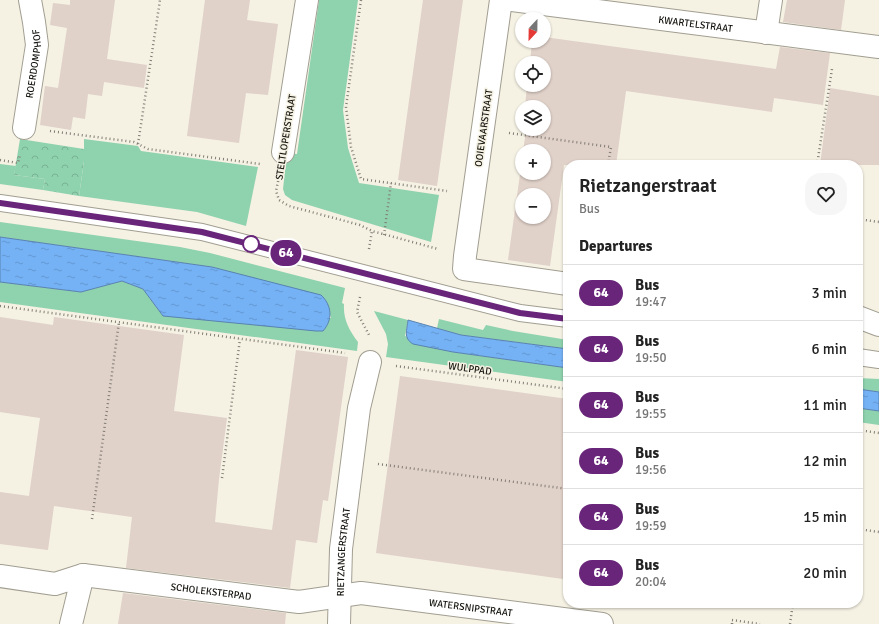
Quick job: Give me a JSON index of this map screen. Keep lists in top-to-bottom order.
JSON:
{
  "streets": {
    "street": [
      "KWARTELSTRAAT",
      "ROERDOMPHOF",
      "OOIEVAARSTRAAT",
      "STELTLOPERSTRAAT",
      "RIETZANGERSTRAAT",
      "SCHOLEKSTERPAD",
      "WATERSNIPSTRAAT"
    ],
    "path": ["WULPPAD"]
  },
  "crossings": [
    ["WULPPAD", "RIETZANGERSTRAAT"],
    ["RIETZANGERSTRAAT", "SCHOLEKSTERPAD"],
    ["RIETZANGERSTRAAT", "WATERSNIPSTRAAT"],
    ["SCHOLEKSTERPAD", "WATERSNIPSTRAAT"]
  ],
  "lines": ["bus line 64"],
  "north": "bottom",
  "page": {
    "on_map": "64",
    "map_buttons": ["+", "−"],
    "heading": [
      ["Rietzangerstraat", "Bus"],
      "Departures"
    ],
    "list": [
      {
        "mark": "64",
        "name": "Bus",
        "note": "19:47",
        "value": "3 min"
      },
      {
        "mark": "64",
        "name": "Bus",
        "note": "19:50",
        "value": "6 min"
      },
      {
        "mark": "64",
        "name": "Bus",
        "note": "19:55",
        "value": "11 min"
      },
      {
        "mark": "64",
        "name": "Bus",
        "note": "19:56",
        "value": "12 min"
      },
      {
        "mark": "64",
        "name": "Bus",
        "note": "19:59",
        "value": "15 min"
      },
      {
        "mark": "64",
        "name": "Bus",
        "note": "20:04",
        "value": "20 min"
      }
    ]
  }
}
